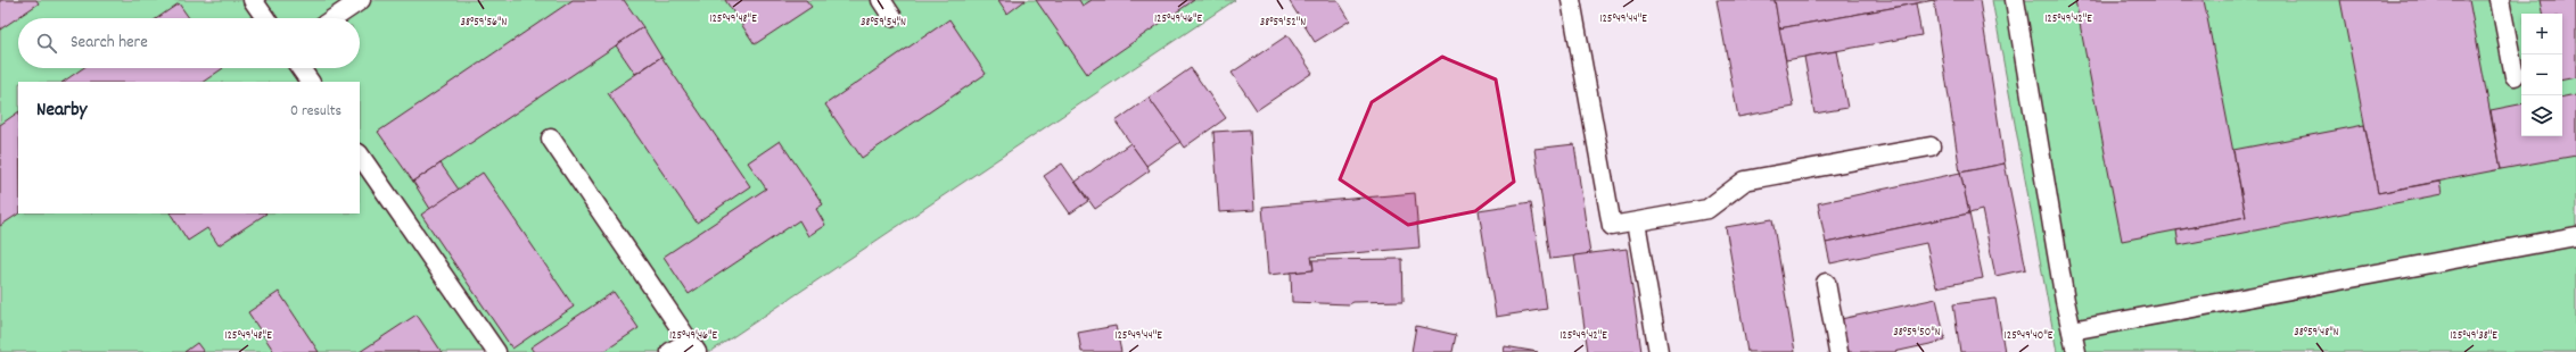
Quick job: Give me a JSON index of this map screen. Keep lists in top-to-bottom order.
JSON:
{
  "page": {
    "map_buttons": ["+", "−"],
    "search": "Search here",
    "heading": ["Nearby", "0 results"]
  },
  "coordinates": [
    "125°49'46\"E",
    "125°49'44\"E",
    "125°49'42\"E",
    "125°49'48\"E",
    "38°59'56\"N",
    "38°59'52\"N",
    "38°59'54\"N",
    "38°59'50\"N",
    "38°59'48\"N",
    "125°49'40\"E",
    "125°49'38\"E"
  ]
}
